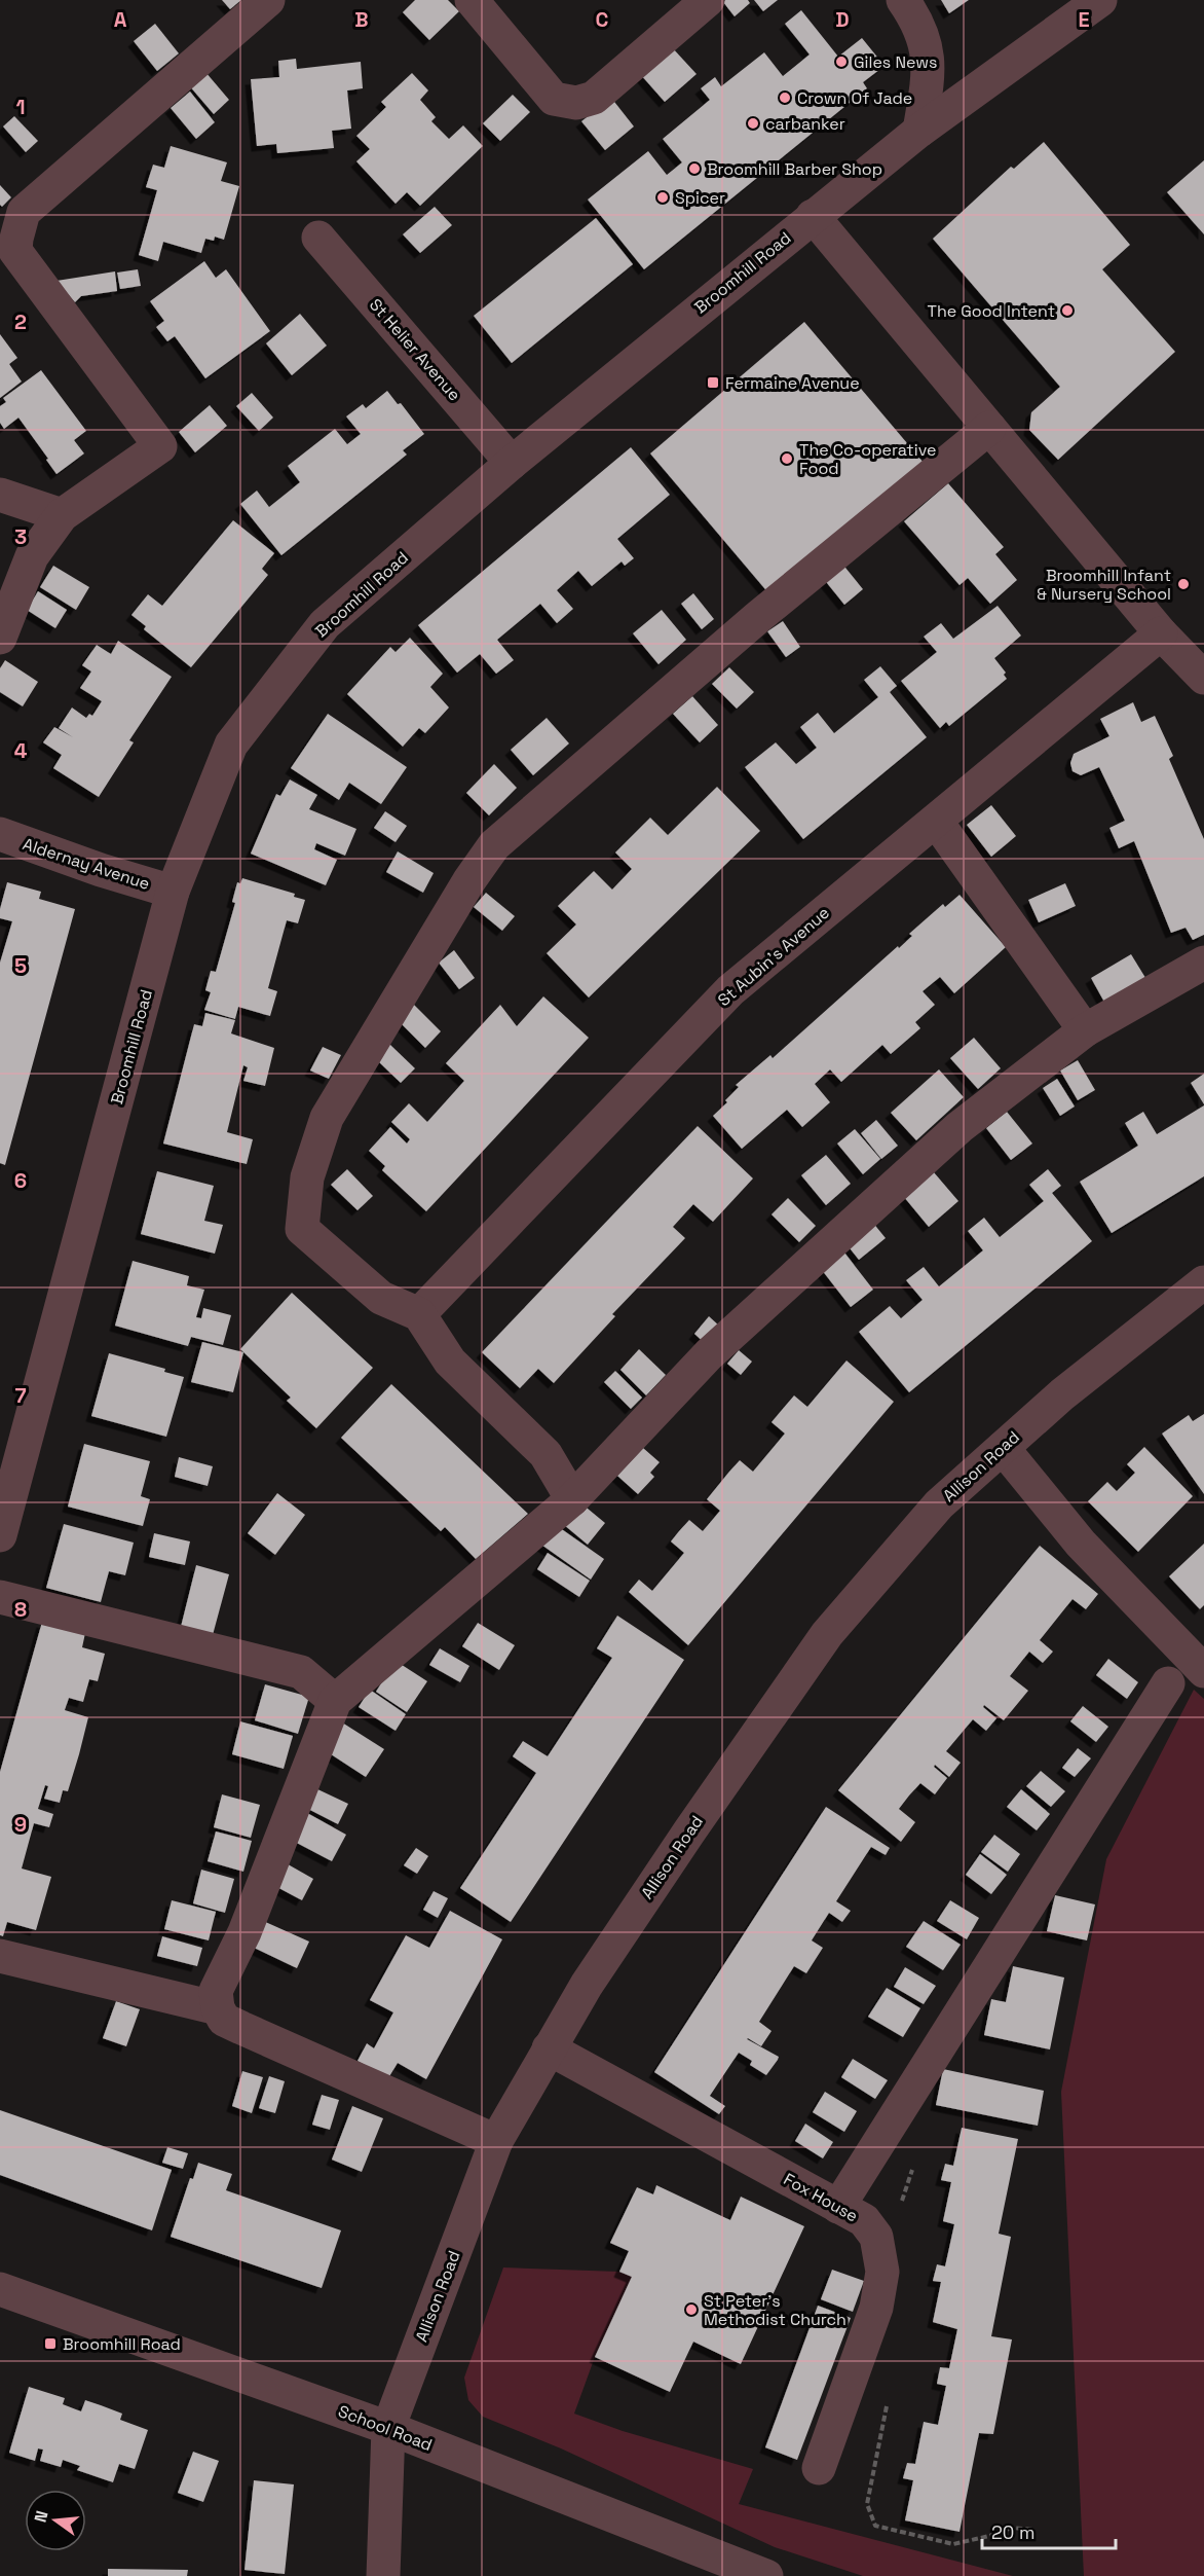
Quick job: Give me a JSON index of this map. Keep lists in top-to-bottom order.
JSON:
{
  "streets": {
    "street": [
      "Broomhill Road",
      "St Helier Avenue",
      "Aldernay Avenue",
      "St Aubin's Avenue",
      "Allison Road",
      "Fox House",
      "School Road"
    ]
  },
  "crossings": [
    ["Broomhill Road", "St Helier Avenue"],
    ["Broomhill Road", "Aldernay Avenue"],
    ["Allison Road", "Fox House"],
    ["Allison Road", "School Road"]
  ],
  "places": {
    "other": [
      "Giles News",
      "Crown Of Jade",
      "carbanker",
      "Broomhill Barber Shop",
      "Spicer",
      "The Good Intent",
      "The Co-operative Food",
      "Broomhill Infant & Nursery School",
      "St Peter's Methodist Church"
    ],
    "transit": ["Fermaine Avenue", "Broomhill Road"]
  },
  "scale_bar": "20 m",
  "north": "left",
  "grid": {
    "columns": [
      "A",
      "B",
      "C",
      "D",
      "E"
    ],
    "rows": [
      "1",
      "2",
      "3",
      "4",
      "5",
      "6",
      "7",
      "8",
      "9"
    ]
  }
}
